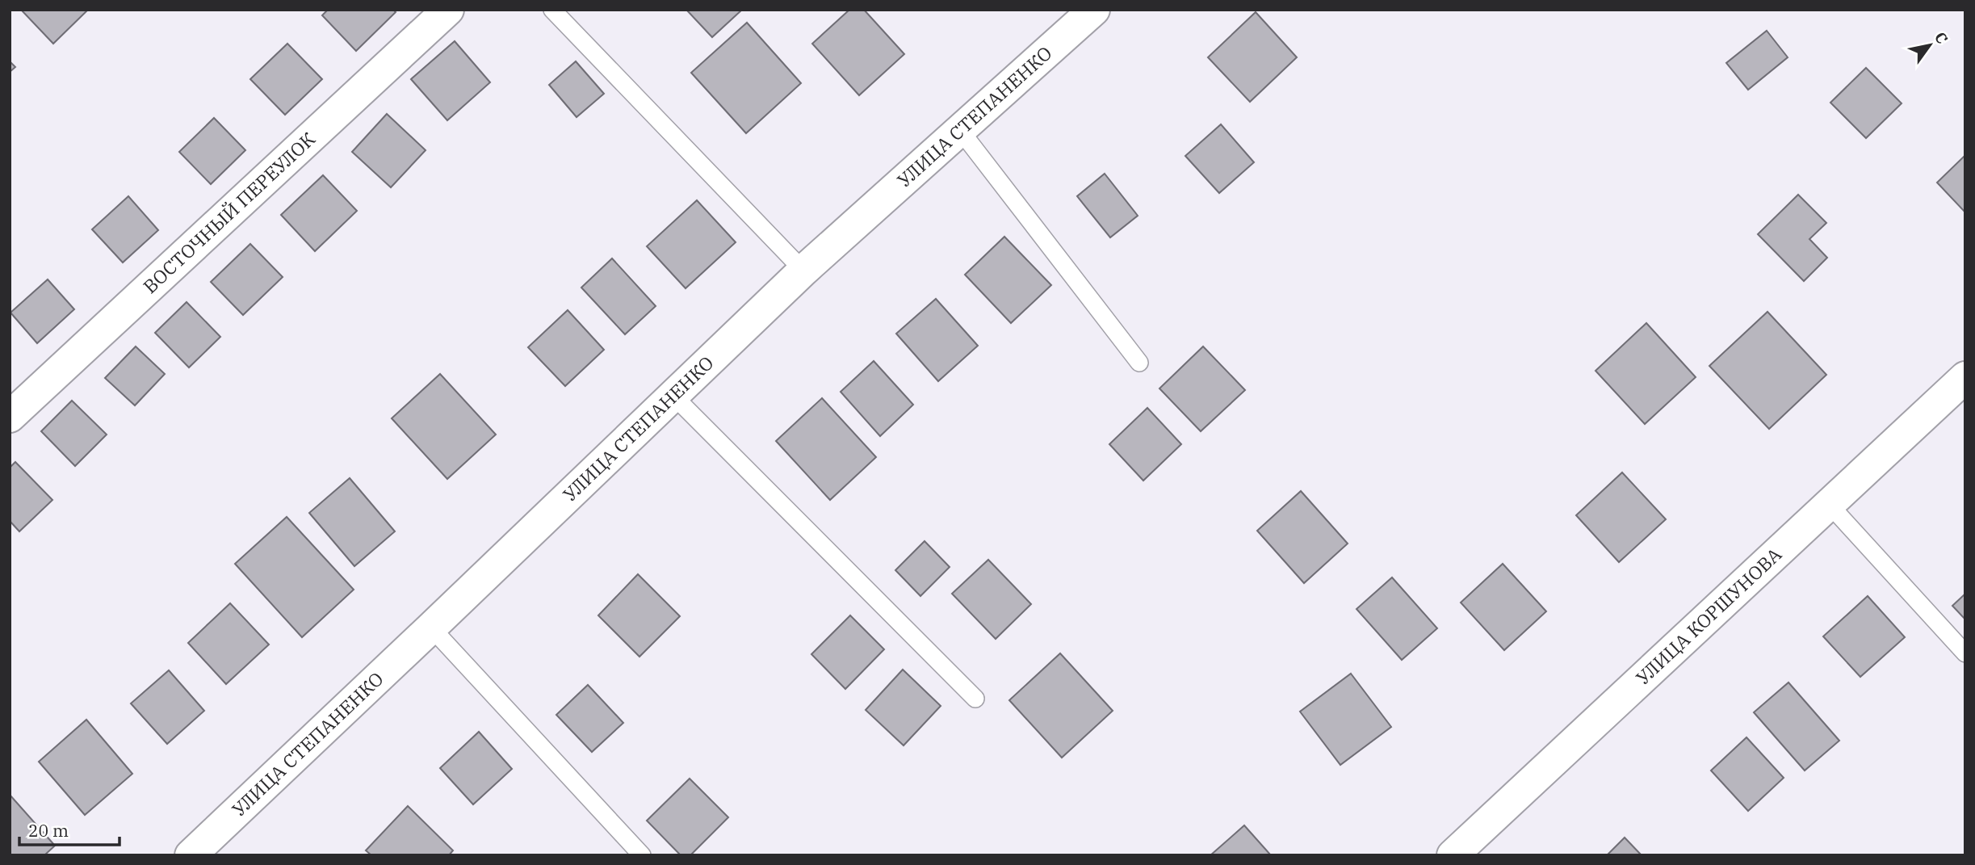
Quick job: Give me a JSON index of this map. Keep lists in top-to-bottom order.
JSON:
{
  "streets": {
    "street": ["УЛИЦА СТЕПАНЕНКО", "ВОСТОЧНЫЙ ПЕРЕУЛОК", "УЛИЦА КОРШУНОВА"]
  },
  "scale_bar": "20 m",
  "north": "top right"
}
